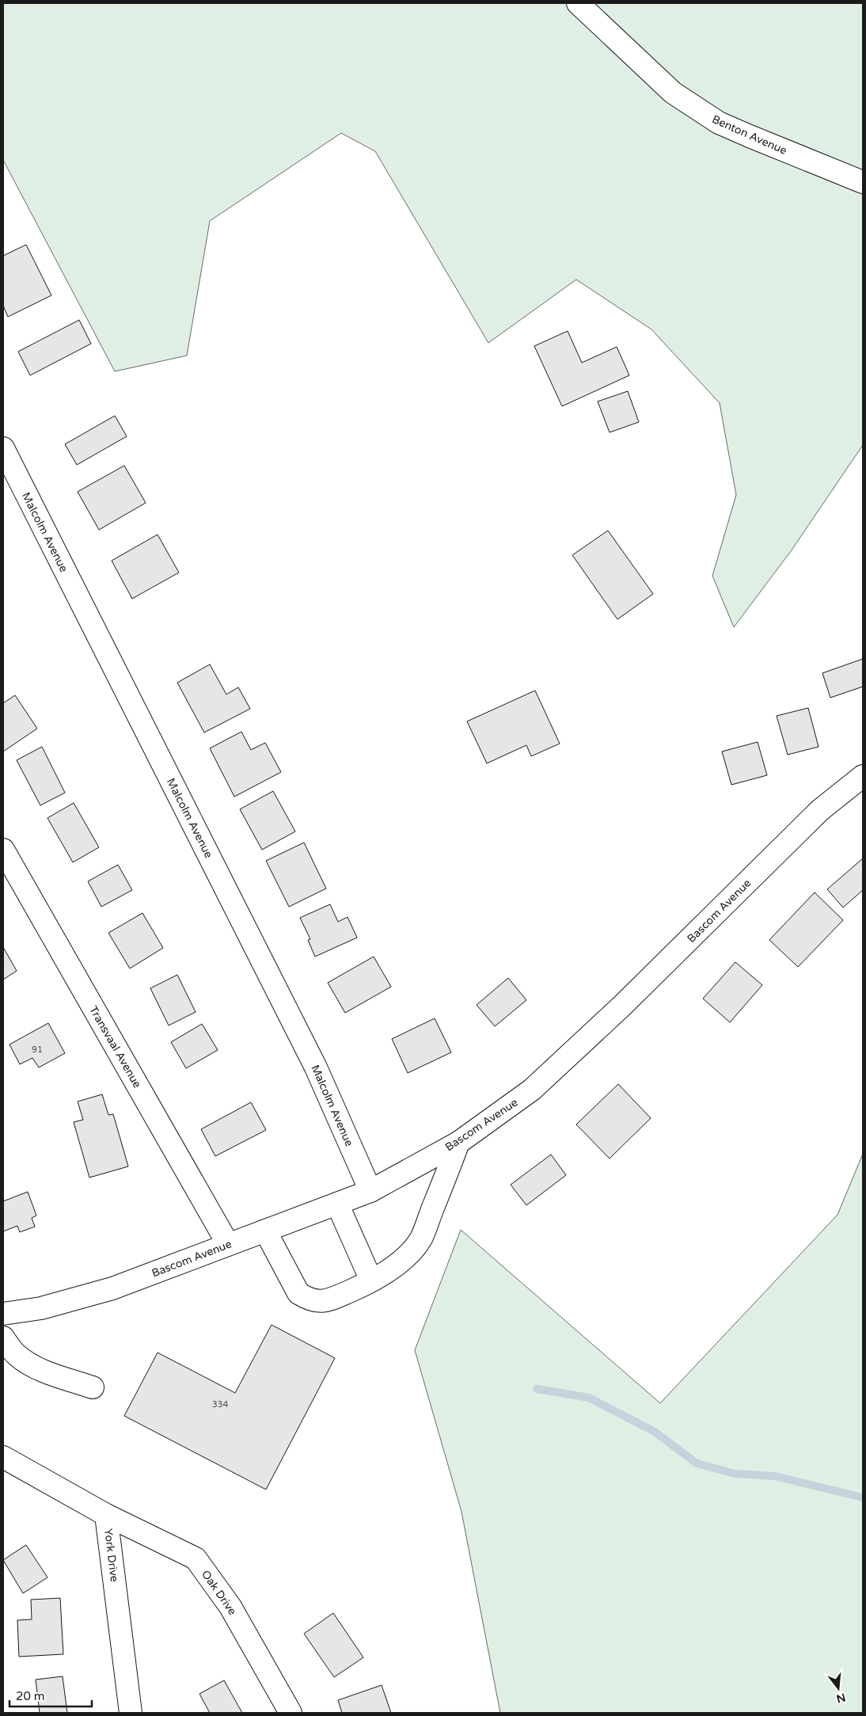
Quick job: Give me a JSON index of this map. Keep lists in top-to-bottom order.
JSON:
{
  "streets": {
    "street": [
      "Benton Avenue",
      "Malcolm Avenue",
      "Bascom Avenue",
      "Transvaal Avenue",
      "York Drive",
      "Oak Drive"
    ]
  },
  "crossings": [
    ["Malcolm Avenue", "Bascom Avenue"],
    ["Bascom Avenue", "Transvaal Avenue"],
    ["York Drive", "Oak Drive"]
  ],
  "house_numbers": ["91", "334"],
  "scale_bar": "20 m",
  "north": "bottom"
}
